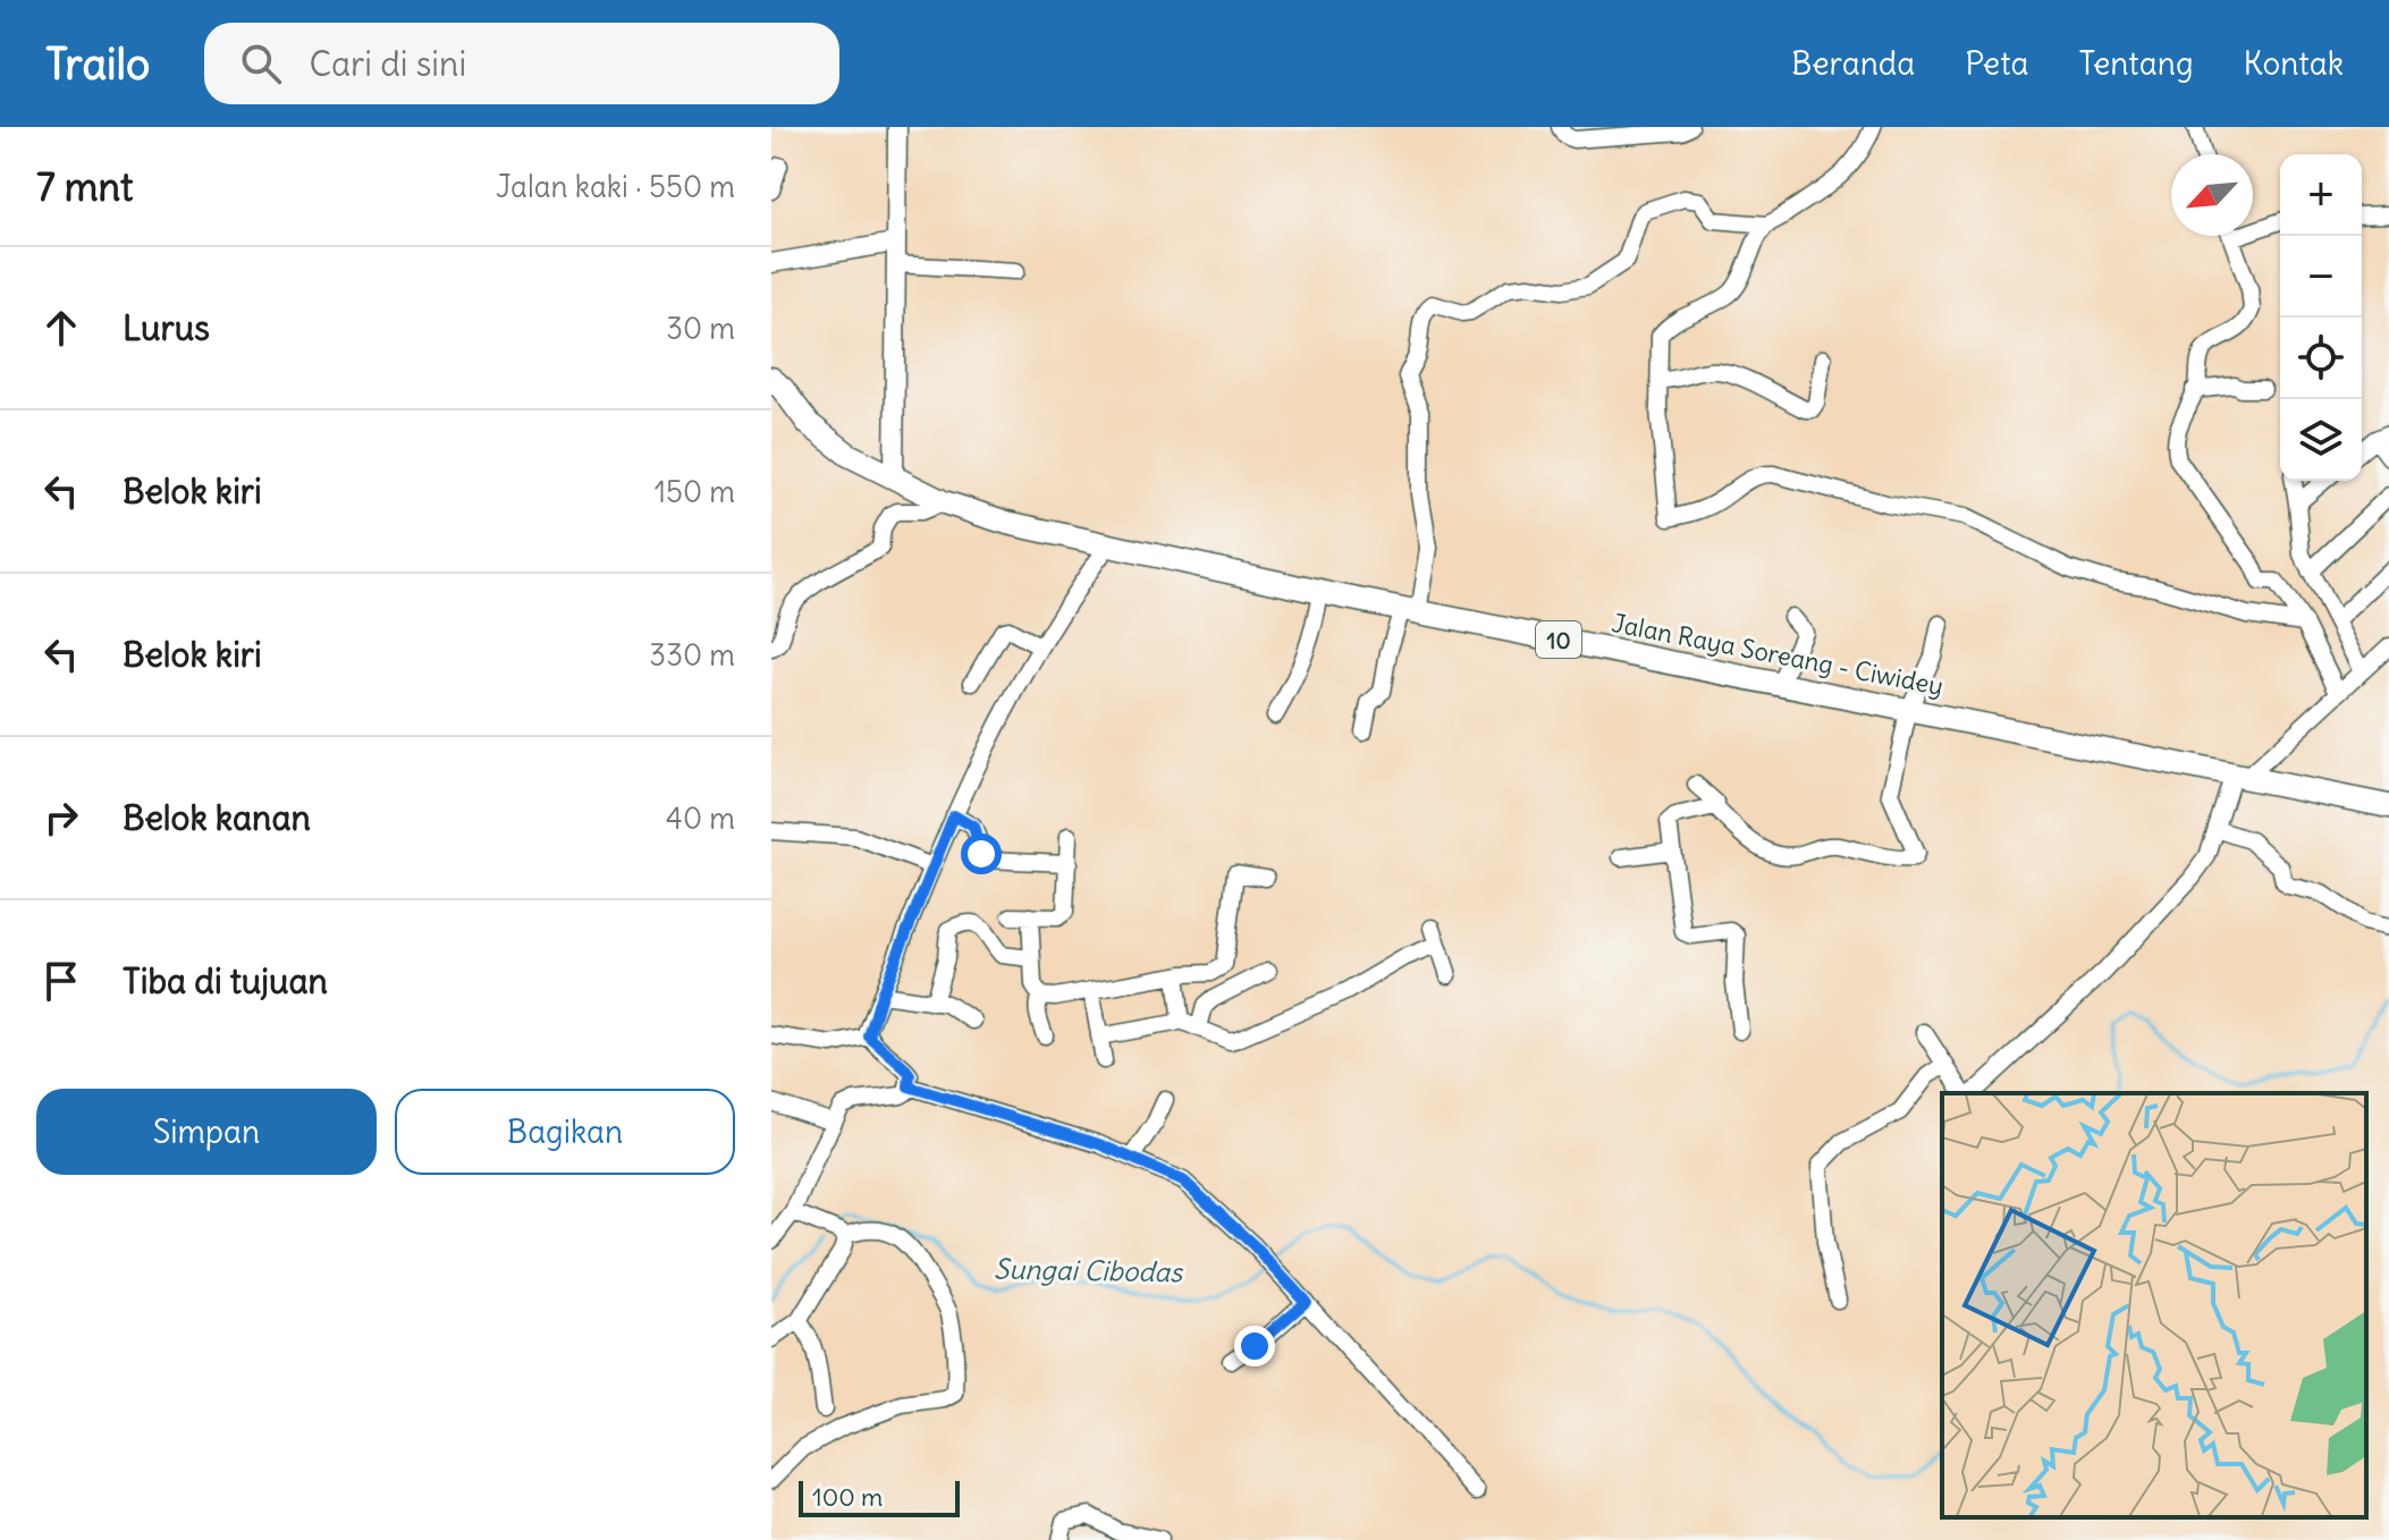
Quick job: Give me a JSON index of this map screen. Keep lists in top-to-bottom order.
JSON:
{
  "streets": {
    "highway": ["10", "Jalan Raya Soreang - Ciwidey"]
  },
  "water": ["Sungai Cibodas"],
  "scale_bar": "100 m",
  "north": "bottom left",
  "page": {
    "header": "Trailo",
    "search": "Cari di sini",
    "nav": [
      "Beranda",
      "Peta",
      "Tentang",
      "Kontak"
    ],
    "heading": ["7 mnt", "Jalan kaki · 550 m"],
    "map_buttons": ["+", "−"],
    "list": [
      ["Lurus", "30 m"],
      ["Belok kiri", "150 m"],
      ["Belok kiri", "330 m"],
      ["Belok kanan", "40 m"],
      "Tiba di tujuan"
    ],
    "buttons": ["Simpan", "Bagikan"],
    "scale": "100 m"
  }
}
